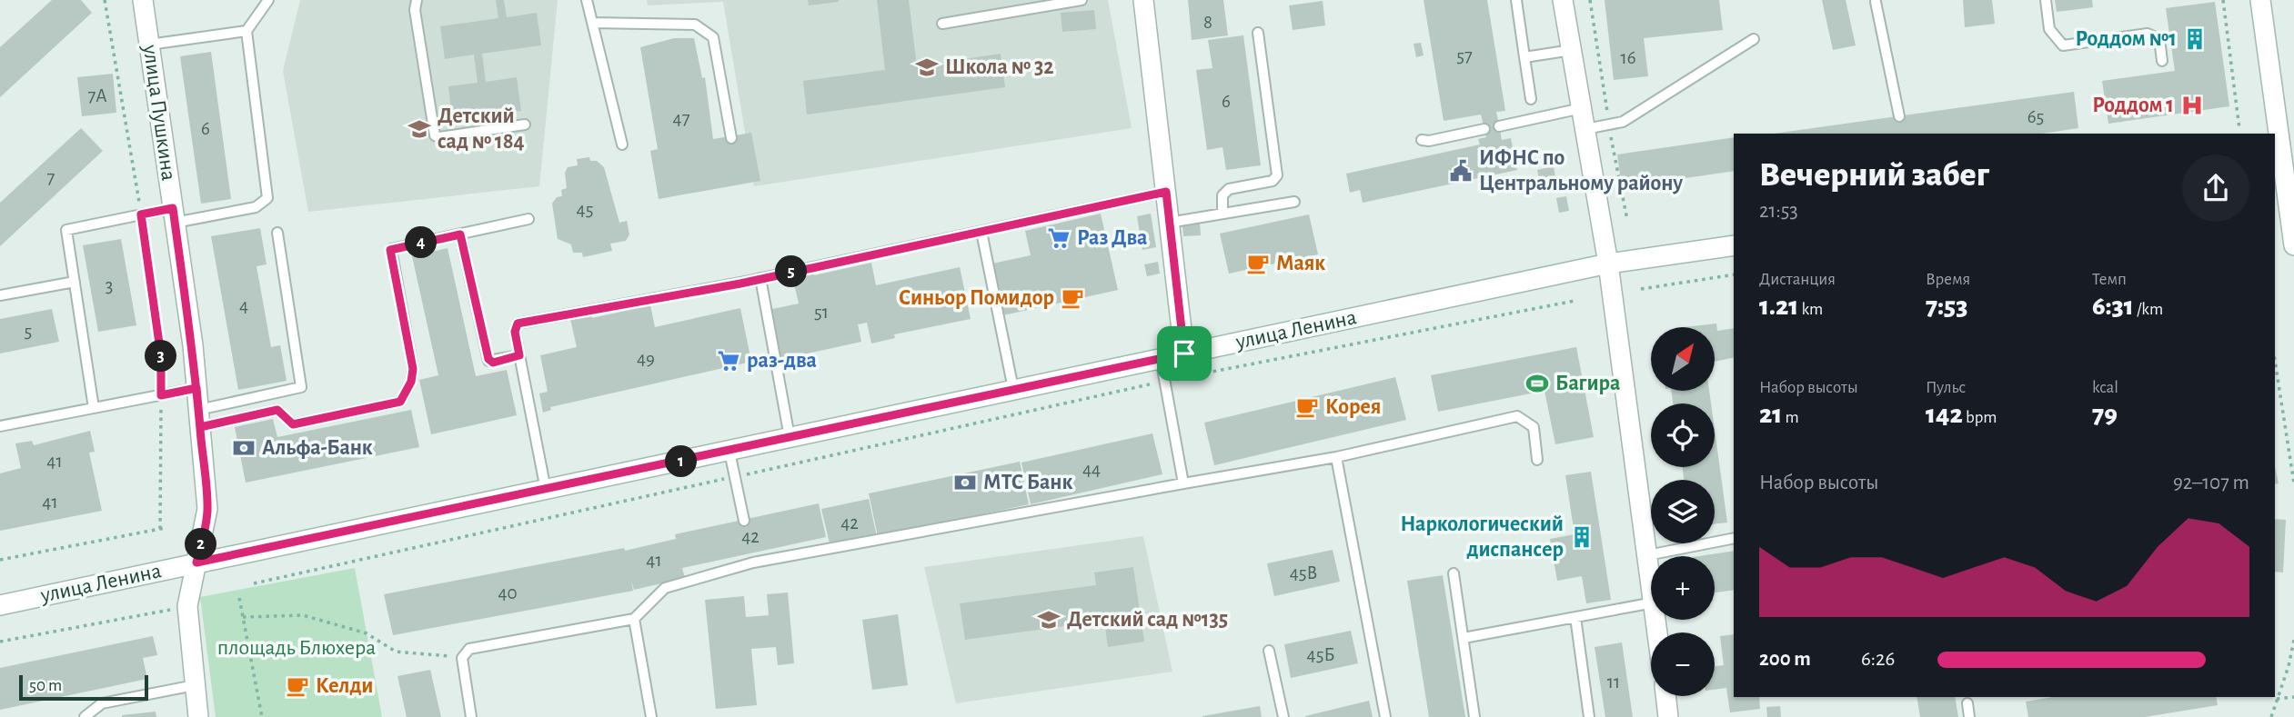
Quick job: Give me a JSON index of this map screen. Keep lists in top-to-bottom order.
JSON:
{
  "streets": {
    "main road": ["улица Пушкина", "улица Ленина"]
  },
  "crossings": [
    ["улица Пушкина", "улица Ленина"]
  ],
  "parks": ["площадь Блюхера"],
  "places": {
    "building": ["Роддом №1", "Наркологический диспансер"],
    "school or university": ["Школа № 32", "Детский сад № 184", "Детский сад №135"],
    "hospital": ["Роддом 1"],
    "public building": ["ИФНС по Центральному району"],
    "supermarket": ["Раз Два", "раз-два"],
    "cafe": [
      "Маяк",
      "Синьор Помидор",
      "Корея",
      "Келди"
    ],
    "sports": ["Багира"],
    "bank": ["Альфа-Банк", "МТС Банк"]
  },
  "house_numbers": [
    "8",
    "57",
    "16",
    "7А",
    "6",
    "65",
    "47",
    "6",
    "7",
    "45",
    "3",
    "4",
    "51",
    "5",
    "49",
    "41",
    "44",
    "41",
    "42",
    "42",
    "41",
    "45В",
    "40",
    "45Б",
    "11"
  ],
  "scale_bar": "50 m",
  "north": "top right",
  "page": {
    "heading": ["Вечерний забег", "21:53"],
    "pins": [
      "4",
      "5",
      "3",
      "1",
      "2"
    ],
    "stats": [
      ["Дистанция", "1.21 km"],
      ["Время", "7:53"],
      ["Темп", "6:31 /km"],
      ["Набор высоты", "21 m"],
      ["Пульс", "142 bpm"],
      ["kcal", "79"]
    ],
    "map_buttons": ["+", "−"],
    "chart": ["Набор высоты", "92–107 m"],
    "list": [
      {
        "name": "200 m",
        "note": "6:26"
      }
    ],
    "scale": "50 m"
  }
}
